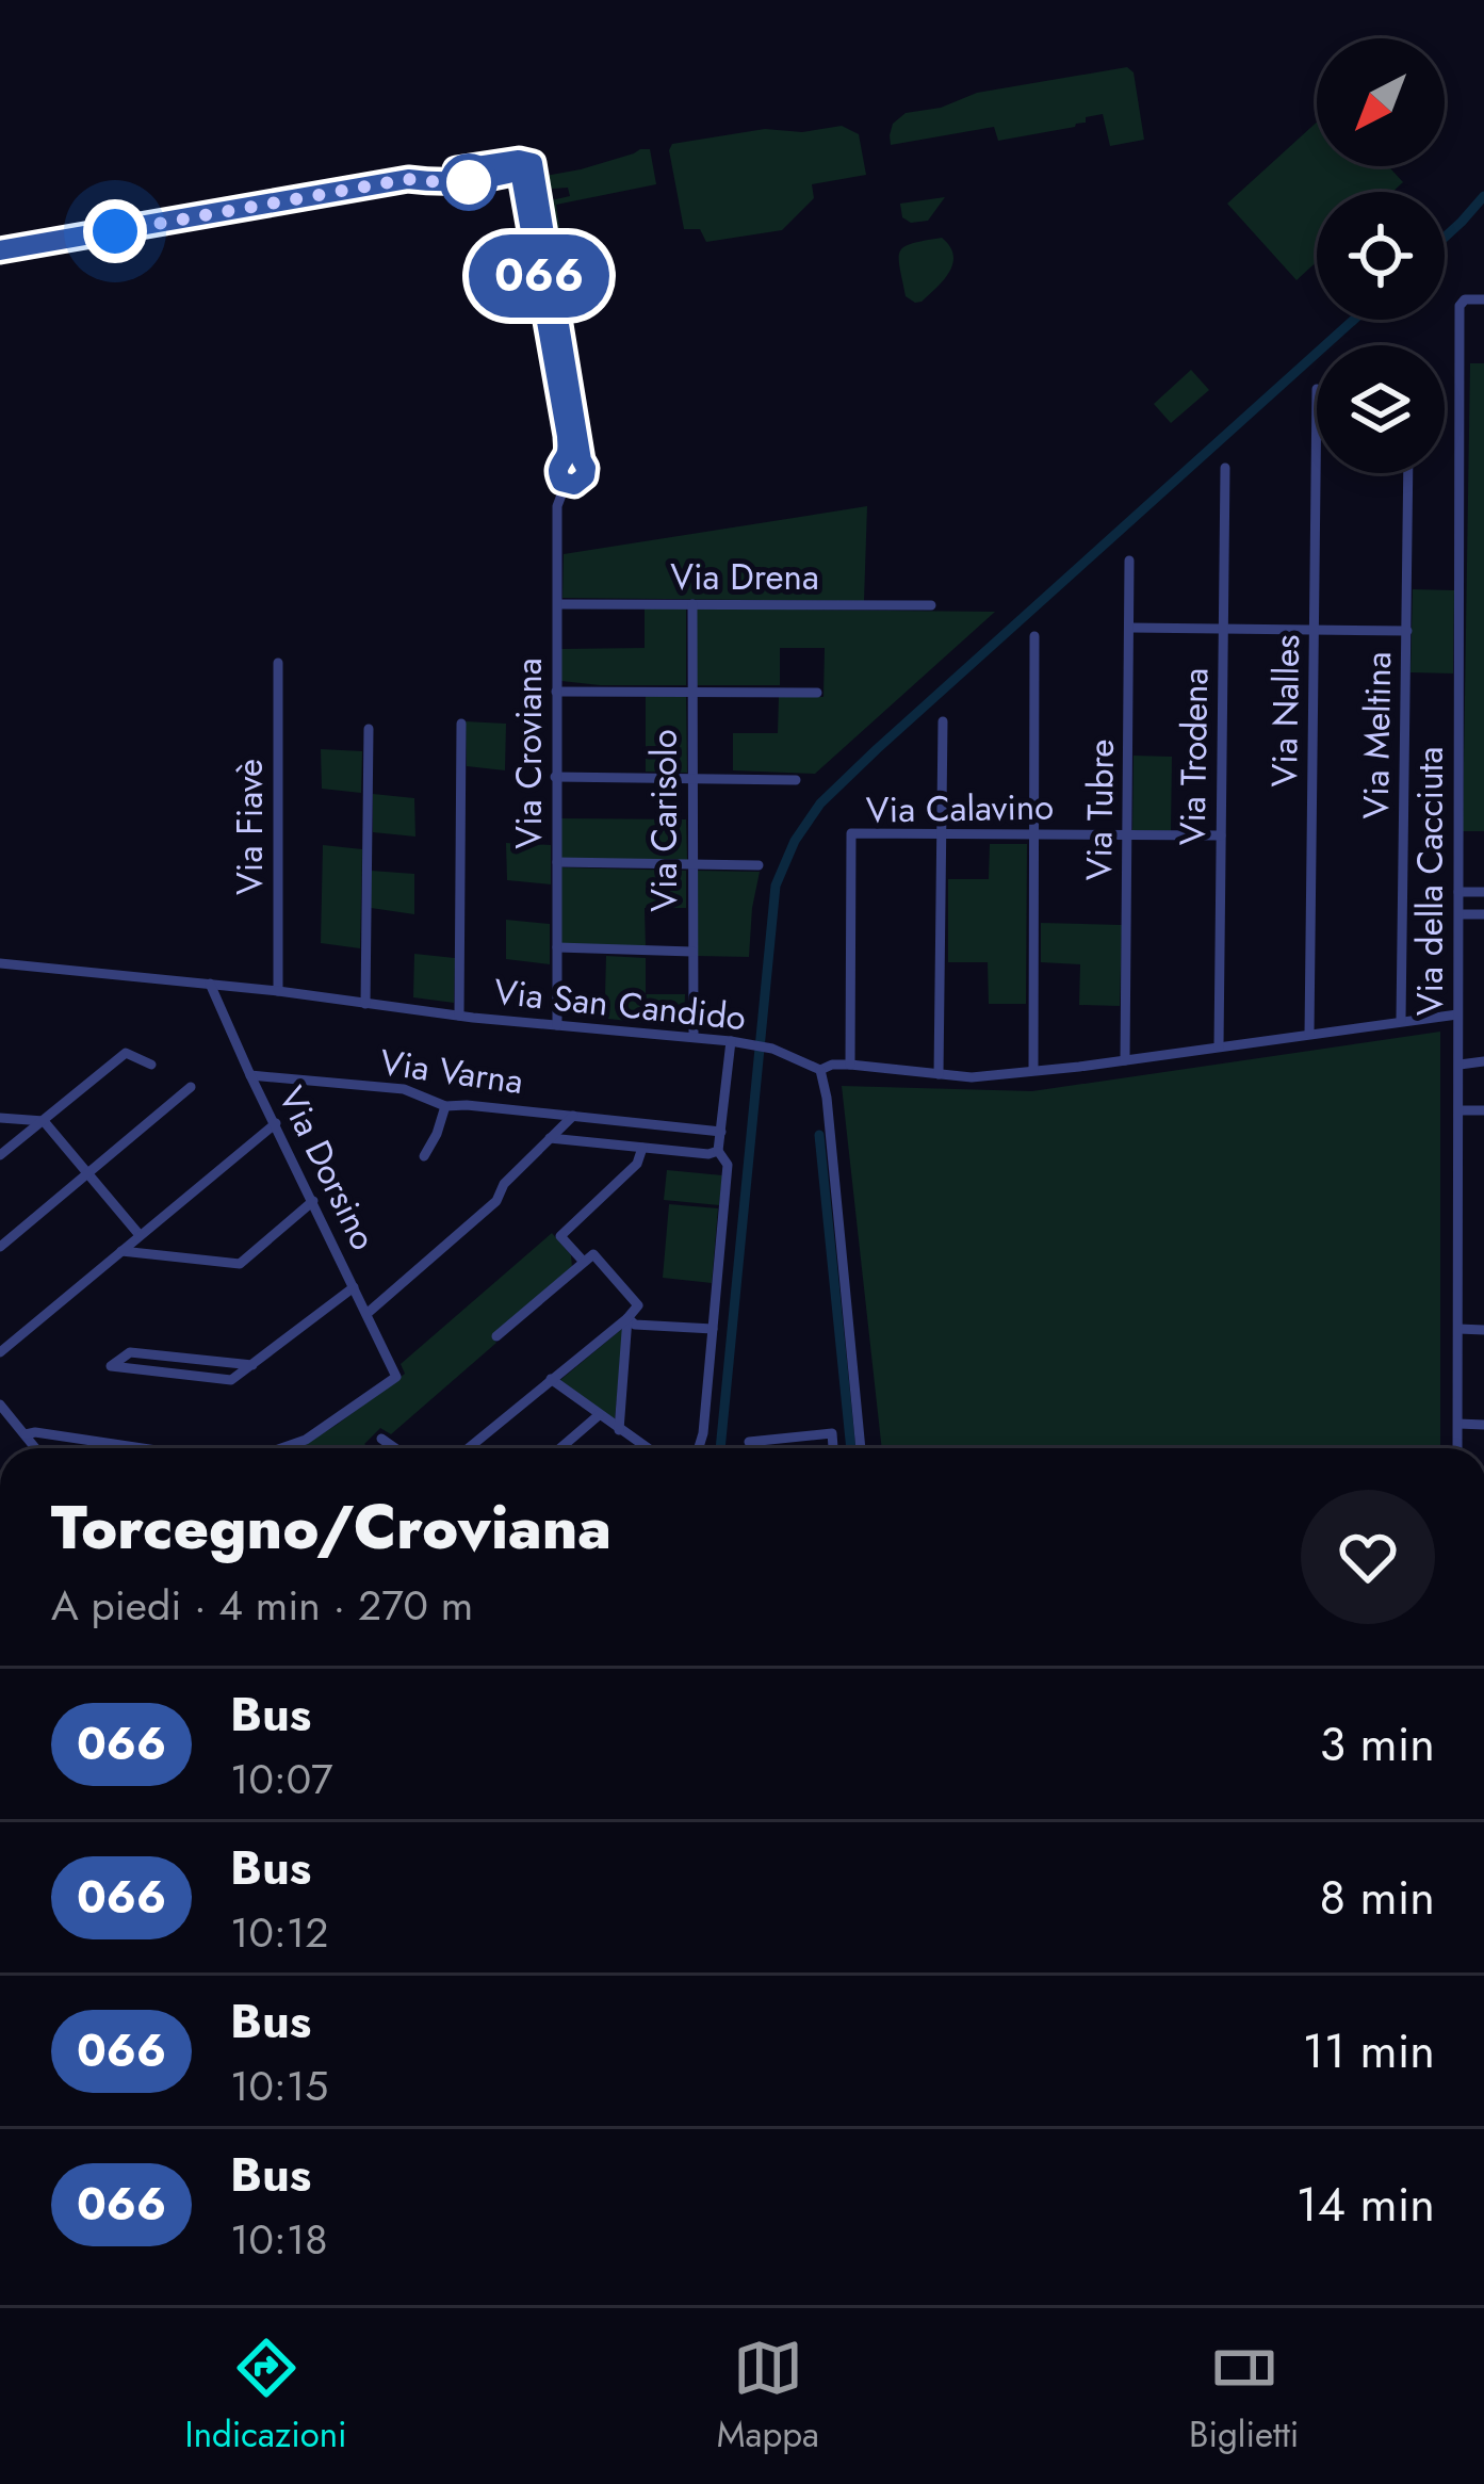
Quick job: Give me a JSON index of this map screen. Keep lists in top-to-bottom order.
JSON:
{
  "streets": {
    "street": [
      "Via Drena",
      "Via Nalles",
      "Via Meltina",
      "Via Croviana",
      "Via Trodena",
      "Via Calavino",
      "Via Tubre",
      "Via Carisolo",
      "Via Fiavè",
      "Via della Cacciuta",
      "Via San Candido",
      "Via Varna",
      "Via Dorsino"
    ]
  },
  "crossings": [
    ["Via Drena", "Via Croviana"],
    ["Via Drena", "Via Carisolo"],
    ["Via Croviana", "Via San Candido"],
    ["Via Trodena", "Via Calavino"],
    ["Via Calavino", "Via Tubre"],
    ["Via Carisolo", "Via San Candido"],
    ["Via Fiavè", "Via San Candido"],
    ["Via San Candido", "Via Dorsino"],
    ["Via Varna", "Via Dorsino"]
  ],
  "lines": ["bus line 066"],
  "north": "bottom left",
  "page": {
    "on_map": "066",
    "heading": ["Torcegno/Croviana", "A piedi · 4 min · 270 m"],
    "list": [
      {
        "mark": "066",
        "name": "Bus",
        "note": "10:07",
        "value": "3 min"
      },
      {
        "mark": "066",
        "name": "Bus",
        "note": "10:12",
        "value": "8 min"
      },
      {
        "mark": "066",
        "name": "Bus",
        "note": "10:15",
        "value": "11 min"
      },
      {
        "mark": "066",
        "name": "Bus",
        "note": "10:18",
        "value": "14 min"
      }
    ],
    "tabs": ["Indicazioni", "Mappa", "Biglietti"]
  }
}
